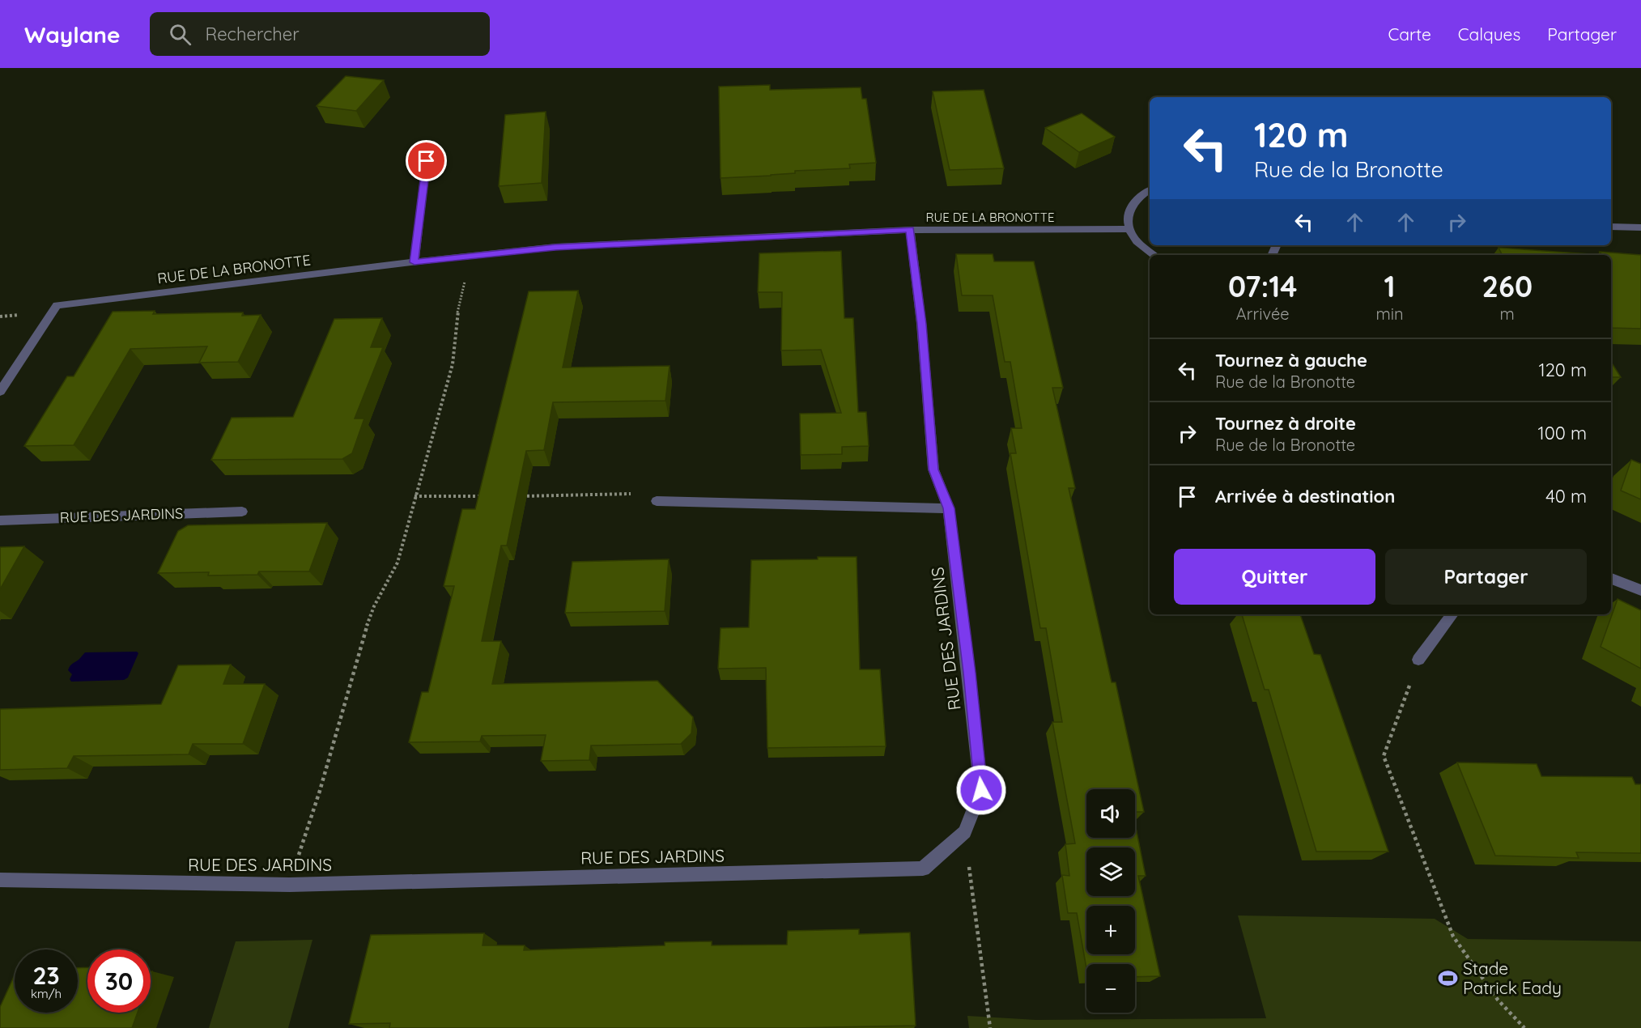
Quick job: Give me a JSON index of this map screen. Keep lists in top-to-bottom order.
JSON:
{
  "streets": {
    "street": ["RUE DE LA BRONOTTE", "RUE DES JARDINS"]
  },
  "crossings": [
    ["RUE DE LA BRONOTTE", "RUE DES JARDINS"]
  ],
  "places": {
    "sports": ["Stade Patrick Eady"]
  },
  "page": {
    "header": "Waylane",
    "search": "Rechercher",
    "nav": ["Carte", "Calques", "Partager"],
    "turn": ["120 m", "Rue de la Bronotte"],
    "eta": [
      "07:14",
      "Arrivée",
      "1",
      "min",
      "260",
      "m"
    ],
    "list": [
      {
        "name": "Tournez à gauche",
        "note": "Rue de la Bronotte",
        "value": "120 m"
      },
      {
        "name": "Tournez à droite",
        "note": "Rue de la Bronotte",
        "value": "100 m"
      },
      {
        "name": "Arrivée à destination",
        "value": "40 m"
      }
    ],
    "buttons": ["Quitter", "Partager"],
    "map_buttons": ["+", "−"],
    "speed": "23 km/h",
    "limit": "30"
  }
}
